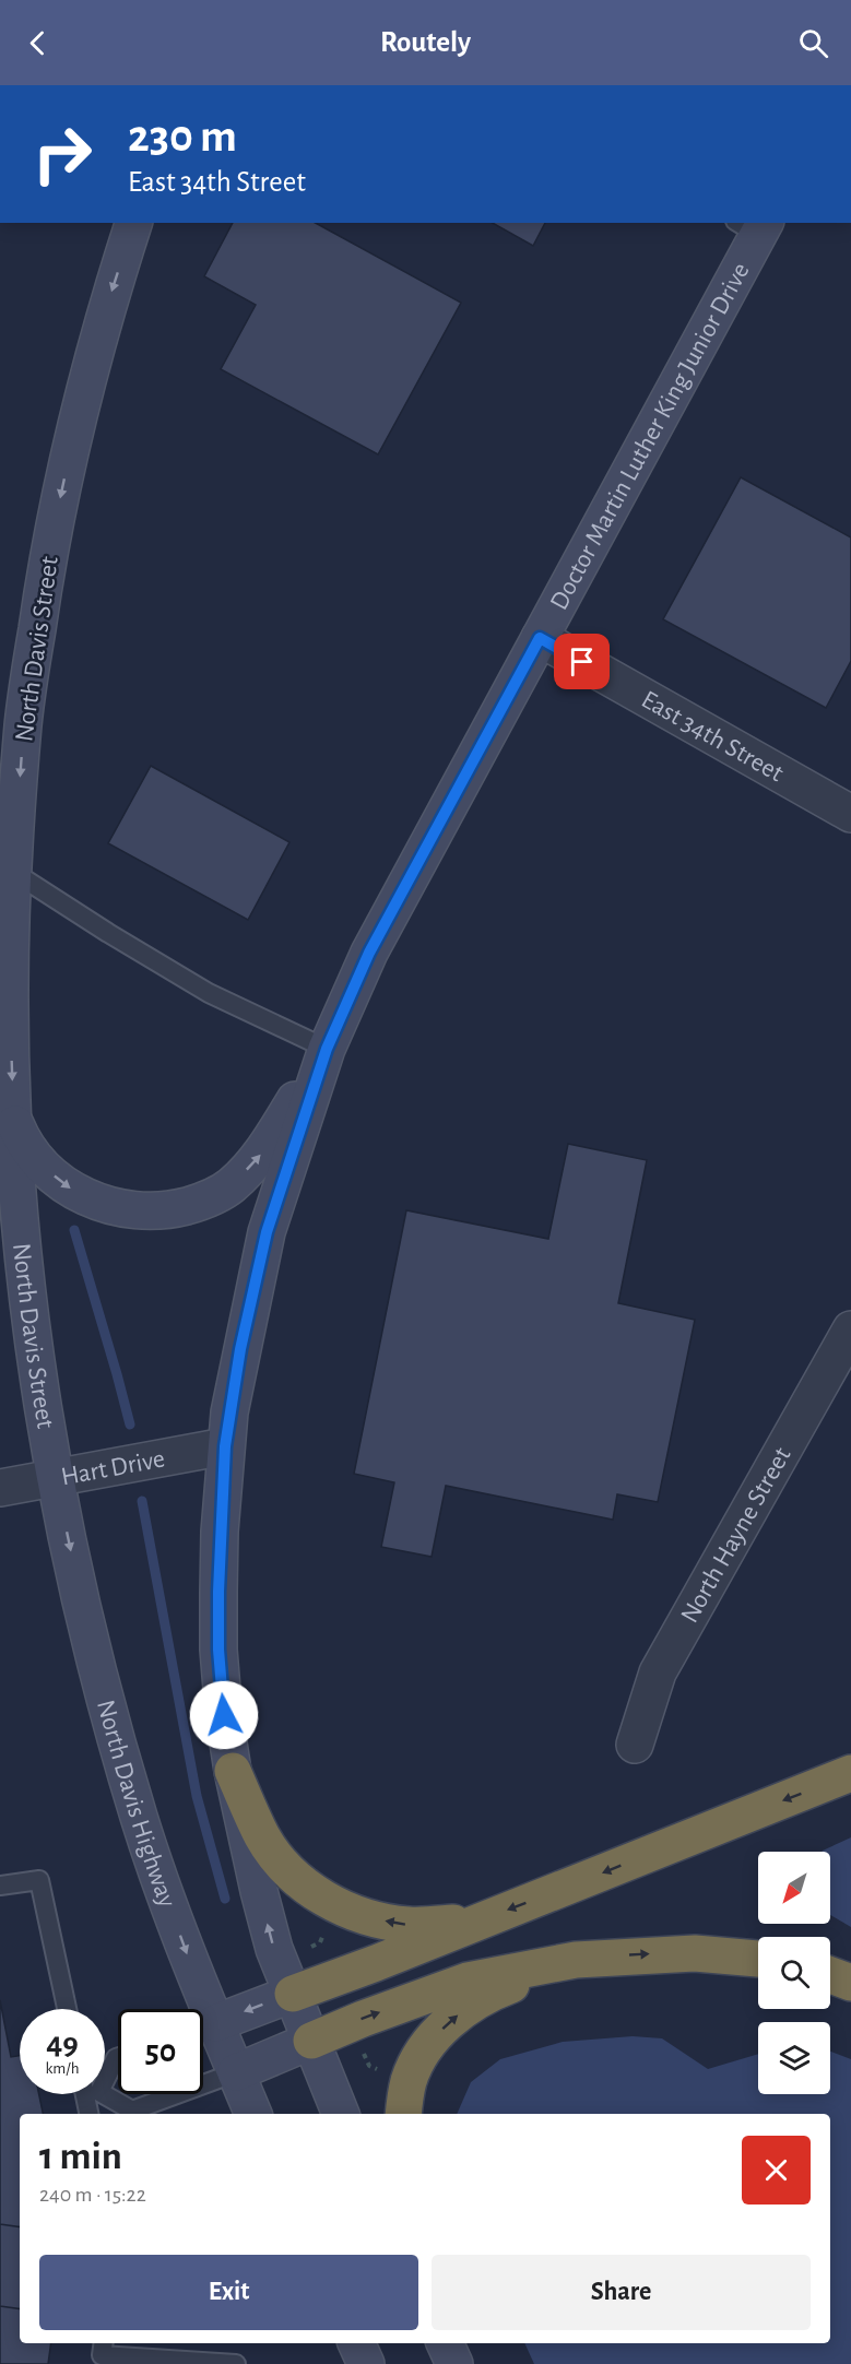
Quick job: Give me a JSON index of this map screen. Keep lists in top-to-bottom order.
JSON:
{
  "streets": {
    "main road": ["Doctor Martin Luther King Junior Drive", "North Davis Street", "North Davis Highway"],
    "street": ["East 34th Street", "Hart Drive", "North Hayne Street"]
  },
  "crossings": [
    ["Doctor Martin Luther King Junior Drive", "East 34th Street"],
    ["Doctor Martin Luther King Junior Drive", "Hart Drive"],
    ["North Davis Street", "Hart Drive"],
    ["North Davis Street", "North Davis Highway"],
    ["Hart Drive", "North Davis Highway"]
  ],
  "one_way": ["North Davis Street", "North Davis Highway"],
  "north": "bottom left",
  "page": {
    "header": "Routely",
    "turn": ["230 m", "East 34th Street"],
    "speed": "49 km/h",
    "limit": "50",
    "heading": ["1 min", "240 m · 15:22"],
    "buttons": ["Exit", "Share"]
  }
}
